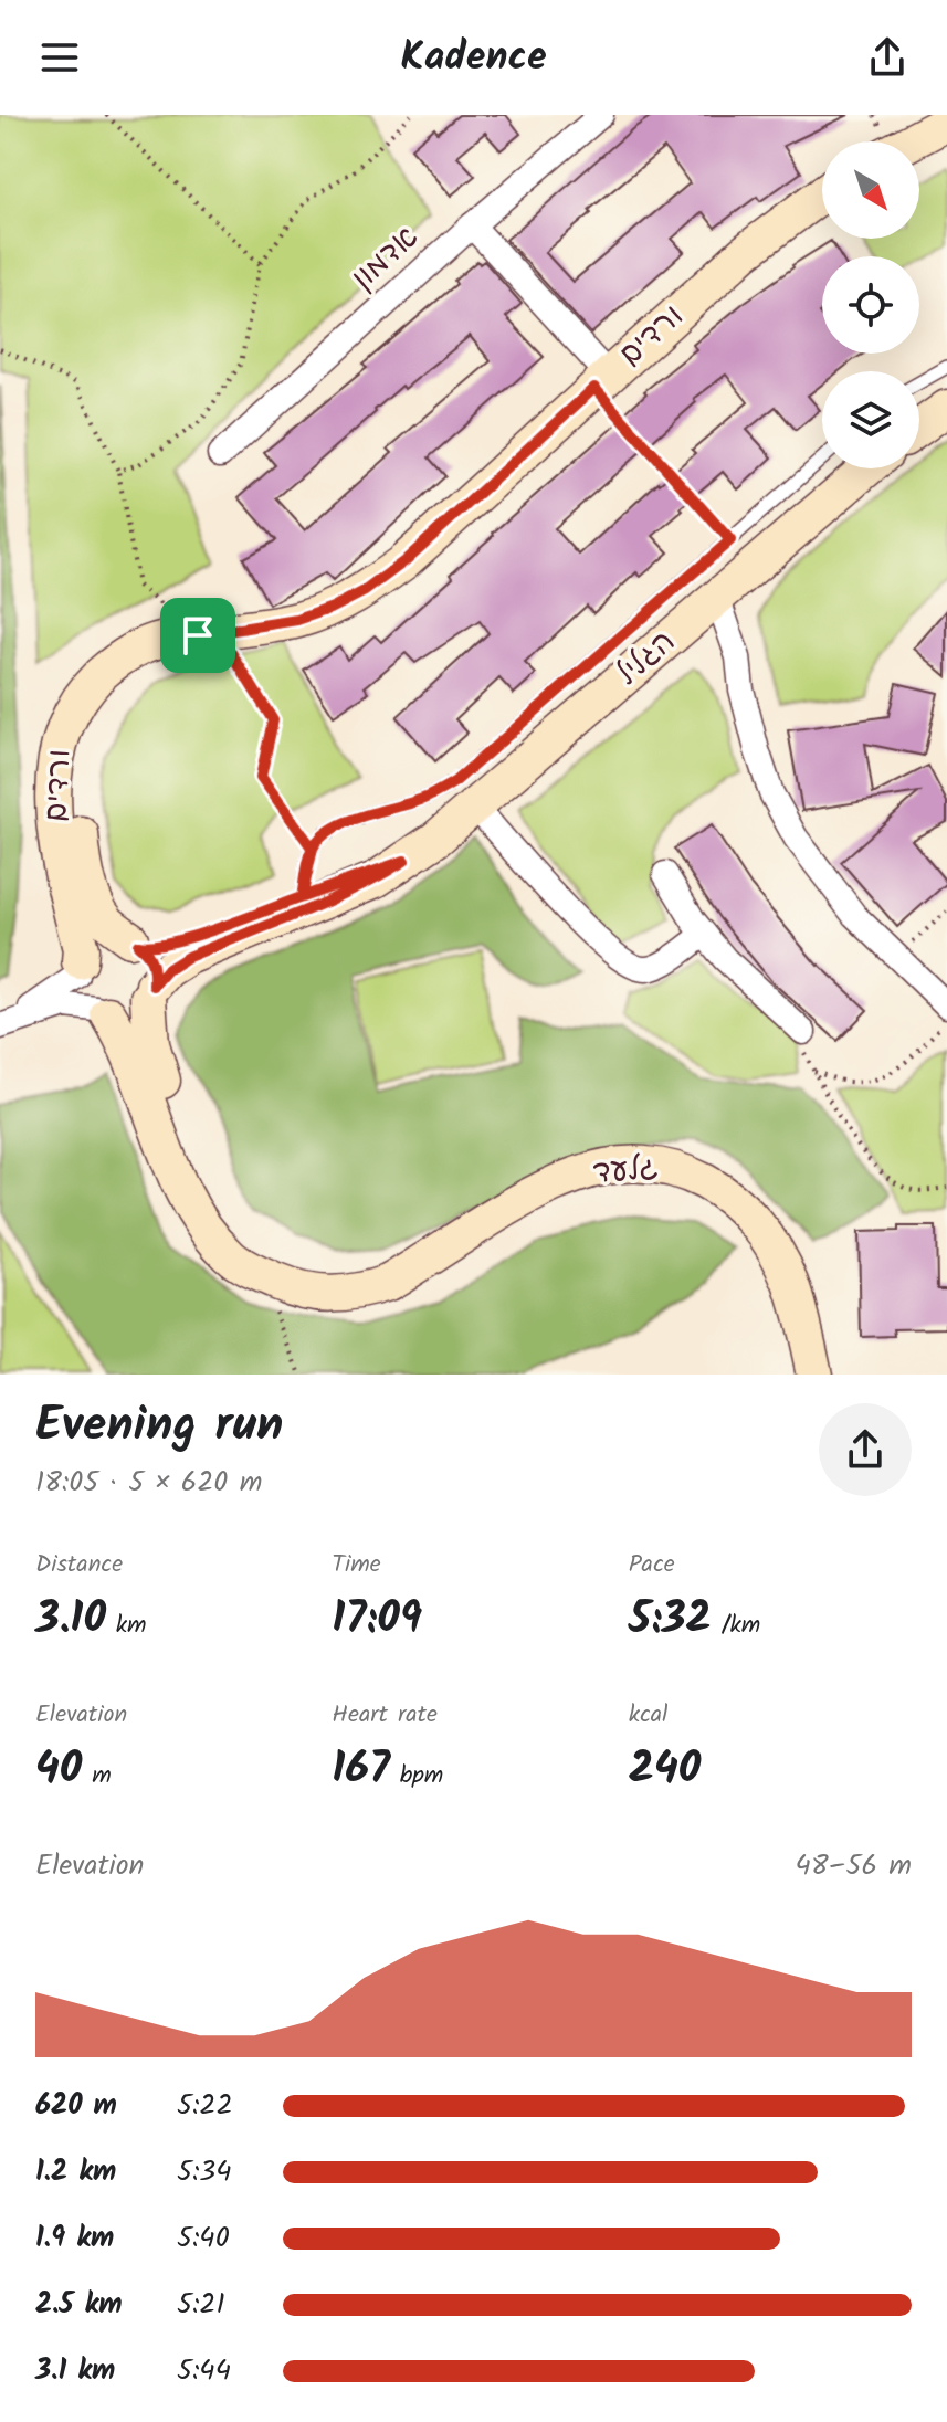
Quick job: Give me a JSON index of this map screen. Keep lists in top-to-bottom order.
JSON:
{
  "streets": {
    "street": [
      "אדמון",
      "ורדים",
      "הגליל",
      "גלעד"
    ]
  },
  "crossings": [
    ["ורדים", "הגליל"],
    ["ורדים", "גלעד"],
    ["הגליל", "גלעד"]
  ],
  "north": "bottom right",
  "page": {
    "header": "Kadence",
    "heading": ["Evening run", "18:05 · 5 × 620 m"],
    "stats": [
      ["Distance", "3.10 km"],
      ["Time", "17:09"],
      ["Pace", "5:32 /km"],
      ["Elevation", "40 m"],
      ["Heart rate", "167 bpm"],
      ["kcal", "240"]
    ],
    "chart": ["Elevation", "48–56 m"],
    "list": [
      {
        "name": "620 m",
        "note": "5:22"
      },
      {
        "name": "1.2 km",
        "note": "5:34"
      },
      {
        "name": "1.9 km",
        "note": "5:40"
      },
      {
        "name": "2.5 km",
        "note": "5:21"
      },
      {
        "name": "3.1 km",
        "note": "5:44"
      }
    ]
  }
}
